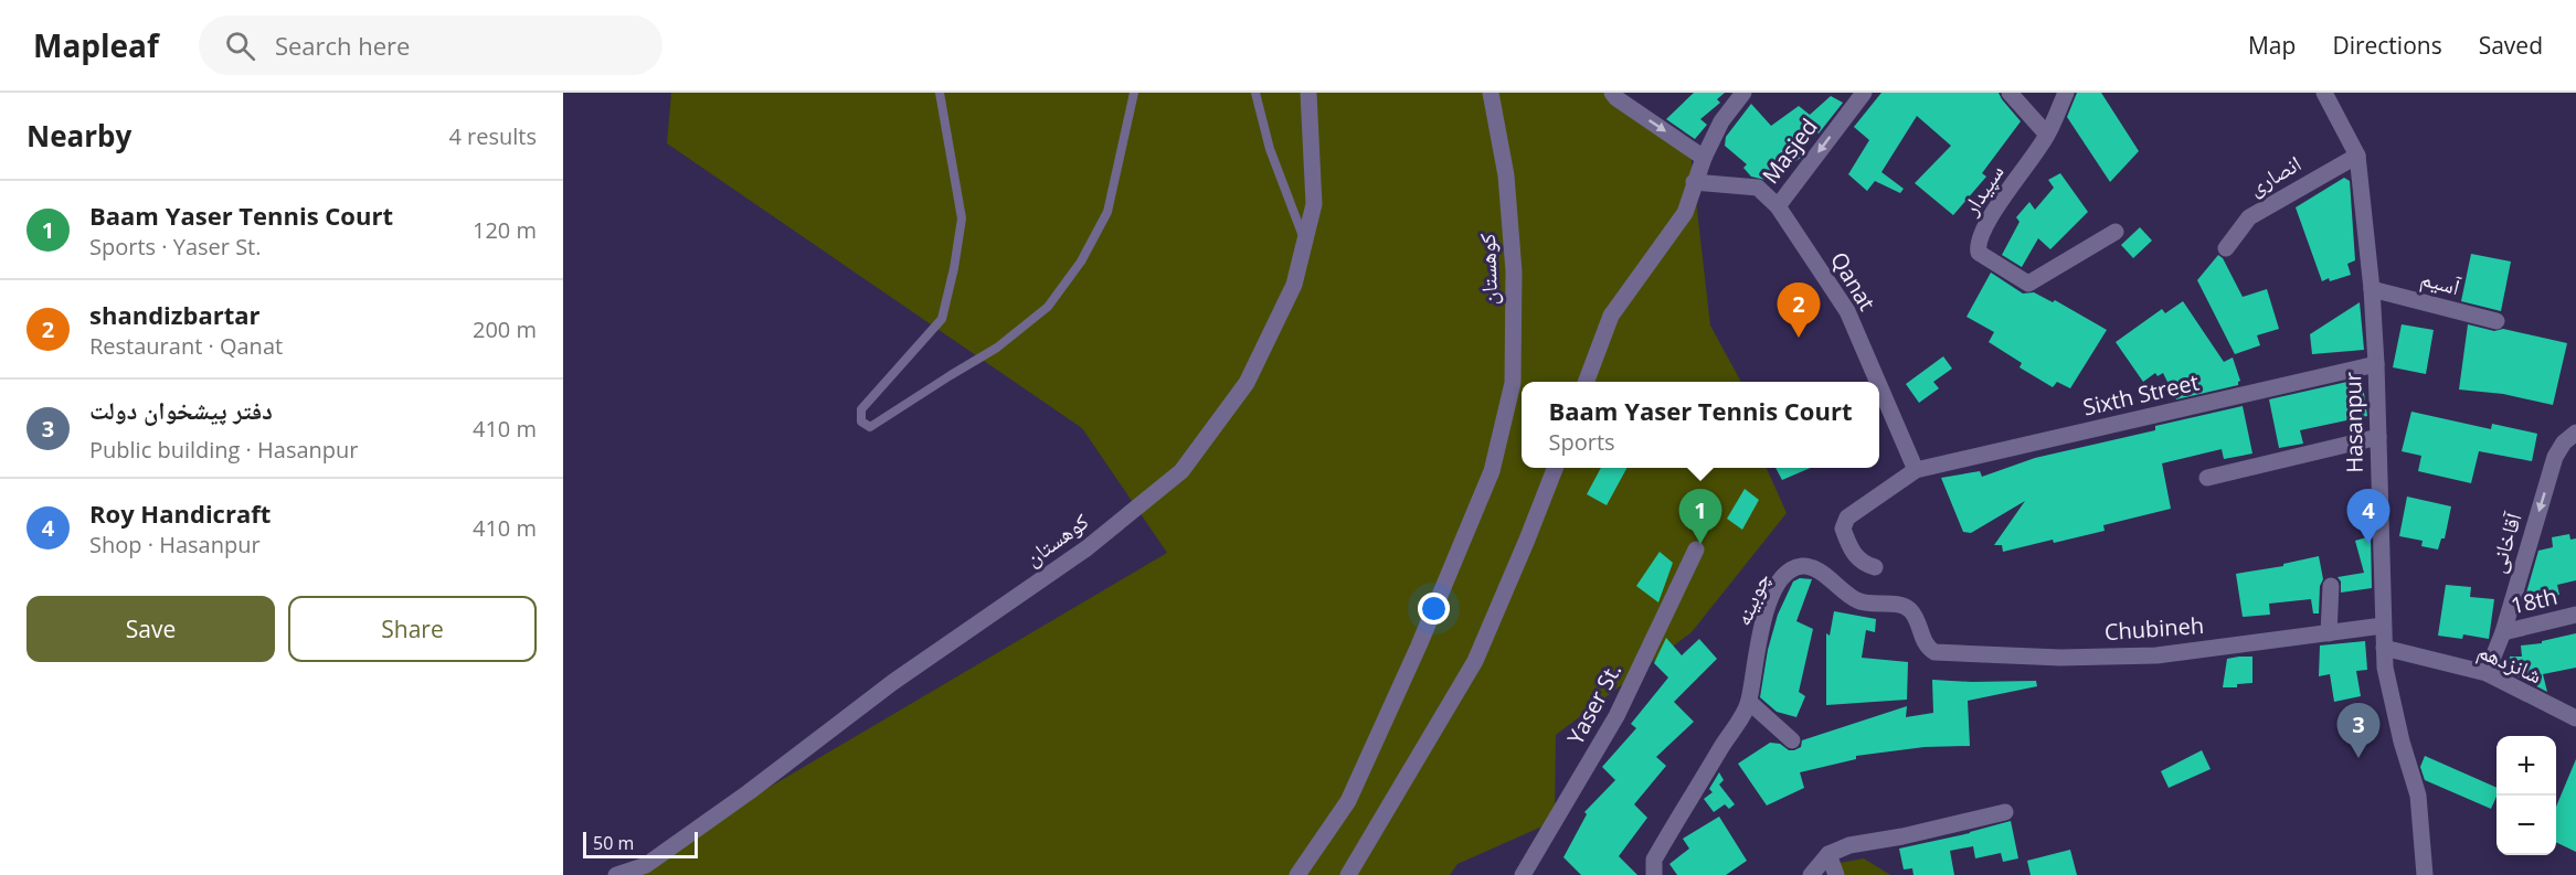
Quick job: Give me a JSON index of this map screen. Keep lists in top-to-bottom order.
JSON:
{
  "streets": {
    "street": [
      "Masjed",
      "انصاری",
      "سپیدار",
      "کوهستان",
      "Qanat",
      "آسیم",
      "Sixth Street",
      "Hasanpur",
      "آقاخانی",
      "18th",
      "Chubineh",
      "شانزدهم",
      "Yaser St."
    ]
  },
  "crossings": [
    ["Masjed", "Qanat"],
    ["انصاری", "Hasanpur"],
    ["Qanat", "Sixth Street"],
    ["آسیم", "Hasanpur"],
    ["Sixth Street", "Hasanpur"],
    ["Hasanpur", "Chubineh"],
    ["Hasanpur", "شانزدهم"],
    ["آقاخانی", "18th"],
    ["آقاخانی", "شانزدهم"]
  ],
  "one_way": ["آقاخانی"],
  "scale_bar": "50 m",
  "page": {
    "header": "Mapleaf",
    "search": "Search here",
    "nav": ["Map", "Directions", "Saved"],
    "heading": ["Nearby", "4 results"],
    "list": [
      {
        "mark": "1",
        "name": "Baam Yaser Tennis Court",
        "note": "Sports · Yaser St.",
        "value": "120 m"
      },
      {
        "mark": "2",
        "name": "shandizbartar",
        "note": "Restaurant · Qanat",
        "value": "200 m"
      },
      {
        "mark": "3",
        "name": "دفتر پیشخوان دولت",
        "note": "Public building · Hasanpur",
        "value": "410 m"
      },
      {
        "mark": "4",
        "name": "Roy Handicraft",
        "note": "Shop · Hasanpur",
        "value": "410 m"
      }
    ],
    "pins": [
      "2",
      "1",
      "4",
      "3"
    ],
    "popup": ["Baam Yaser Tennis Court", "Sports"],
    "buttons": ["Save", "Share"],
    "map_buttons": ["+", "−"],
    "scale": "50 m"
  }
}
